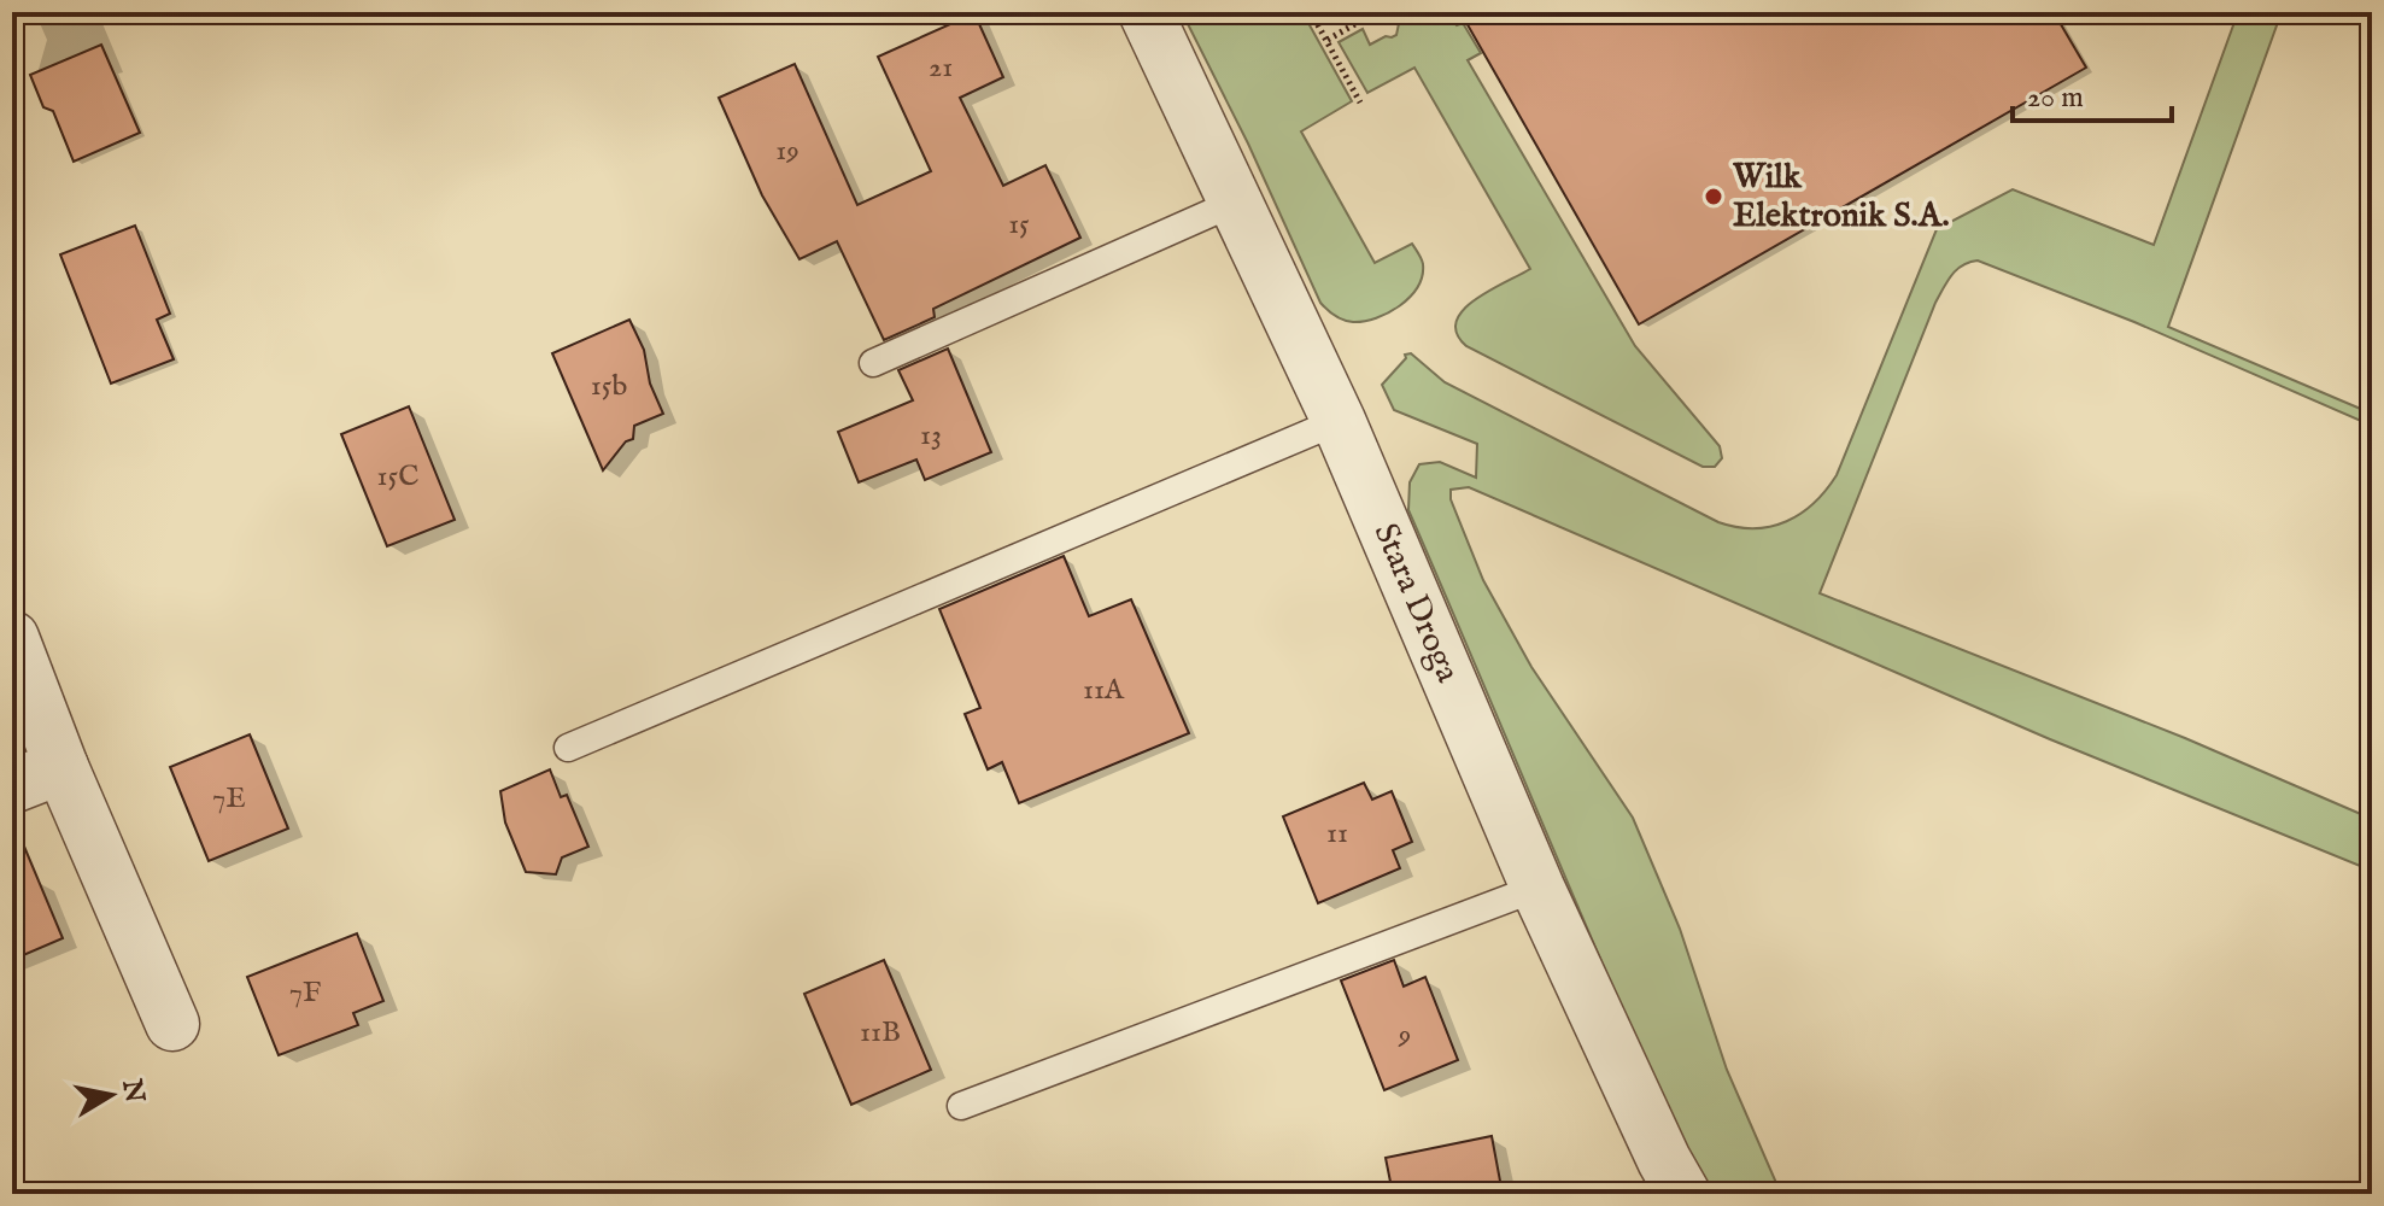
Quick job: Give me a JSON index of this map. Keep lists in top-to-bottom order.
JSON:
{
  "streets": {
    "street": ["Stara Droga"]
  },
  "places": ["Wilk Elektronik S.A."],
  "house_numbers": [
    "21",
    "19",
    "15",
    "15b",
    "13",
    "15C",
    "11A",
    "7E",
    "11",
    "7F",
    "11B",
    "9"
  ],
  "scale_bar": "20 m",
  "north": "right"
}
